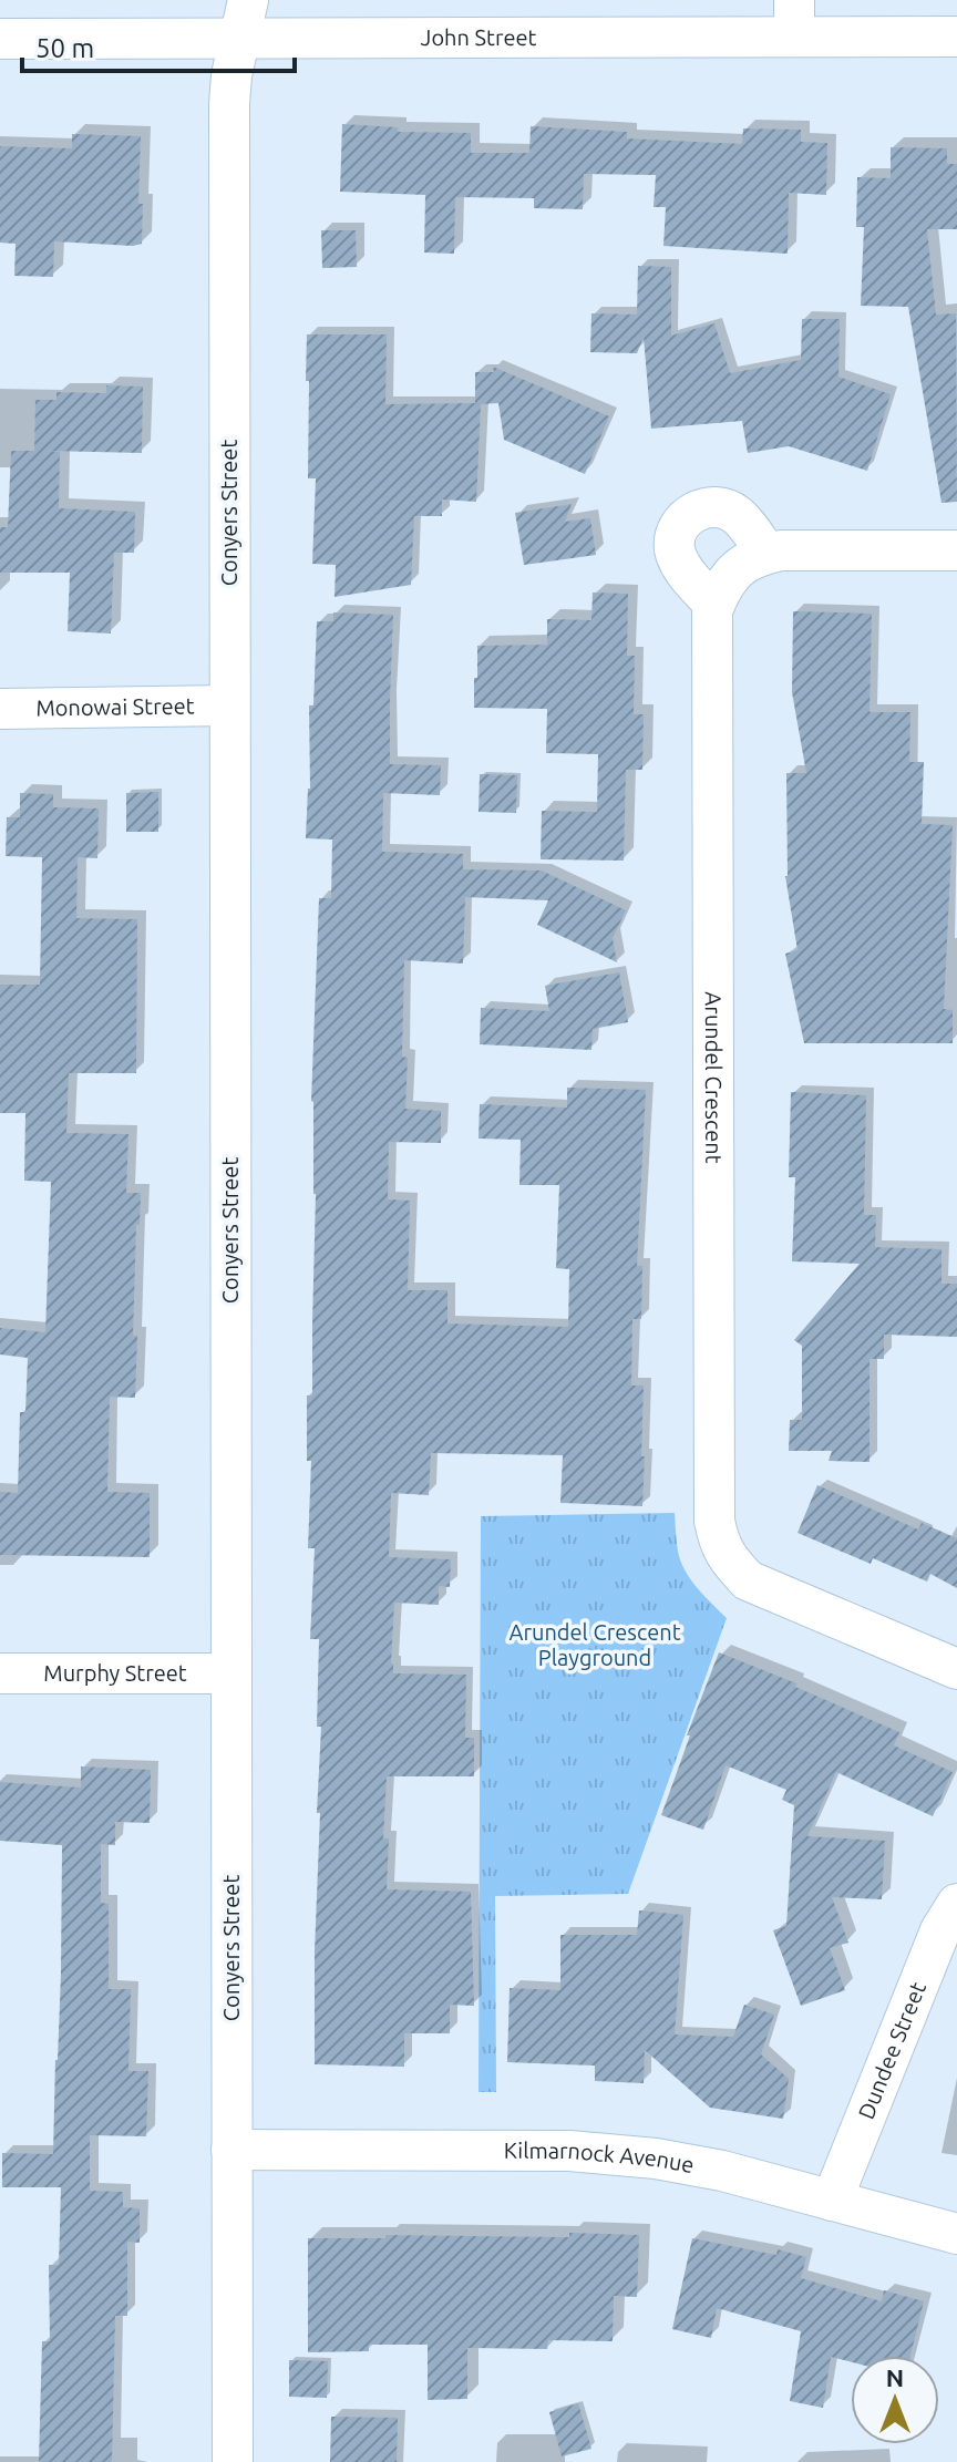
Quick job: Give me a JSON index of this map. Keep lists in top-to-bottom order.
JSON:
{
  "streets": {
    "street": [
      "John Street",
      "Conyers Street",
      "Monowai Street",
      "Arundel Crescent",
      "Murphy Street",
      "Dundee Street",
      "Kilmarnock Avenue"
    ]
  },
  "crossings": [
    ["John Street", "Conyers Street"],
    ["Conyers Street", "Monowai Street"],
    ["Conyers Street", "Murphy Street"],
    ["Conyers Street", "Kilmarnock Avenue"],
    ["Dundee Street", "Kilmarnock Avenue"]
  ],
  "parks": ["Arundel Crescent Playground"],
  "scale_bar": "50 m",
  "north": "top"
}
